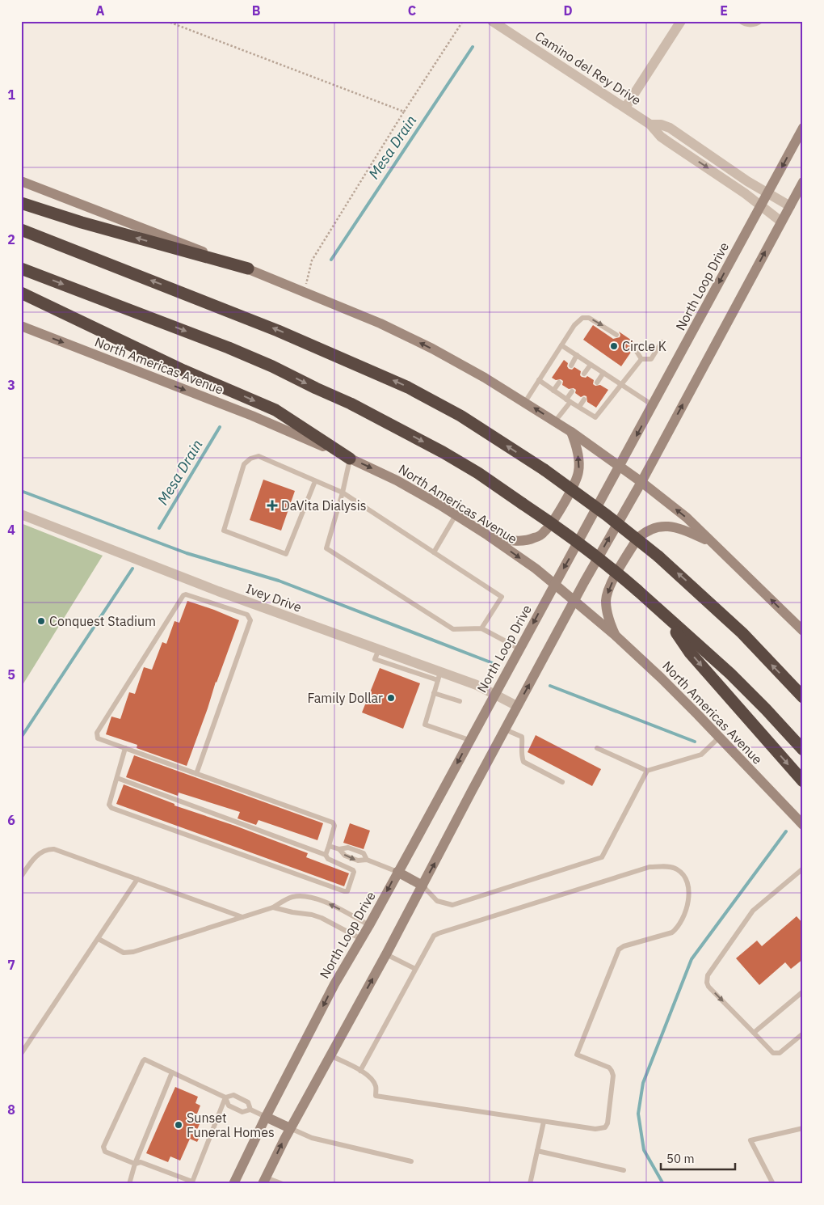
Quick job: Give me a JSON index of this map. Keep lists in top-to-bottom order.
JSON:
{
  "streets": {
    "main road": ["North Loop Drive", "North Americas Avenue"],
    "street": ["Camino del Rey Drive", "Ivey Drive"]
  },
  "crossings": [
    ["Camino del Rey Drive", "North Loop Drive"],
    ["North Loop Drive", "North Americas Avenue"],
    ["North Loop Drive", "Ivey Drive"]
  ],
  "one_way": ["North Americas Avenue"],
  "water": ["Mesa Drain"],
  "places": {
    "other": [
      "Circle K",
      "Conquest Stadium",
      "Family Dollar",
      "Sunset Funeral Homes"
    ],
    "health": ["DaVita Dialysis"]
  },
  "scale_bar": "50 m",
  "grid": {
    "columns": [
      "A",
      "B",
      "C",
      "D",
      "E"
    ],
    "rows": [
      "1",
      "2",
      "3",
      "4",
      "5",
      "6",
      "7",
      "8"
    ]
  }
}
